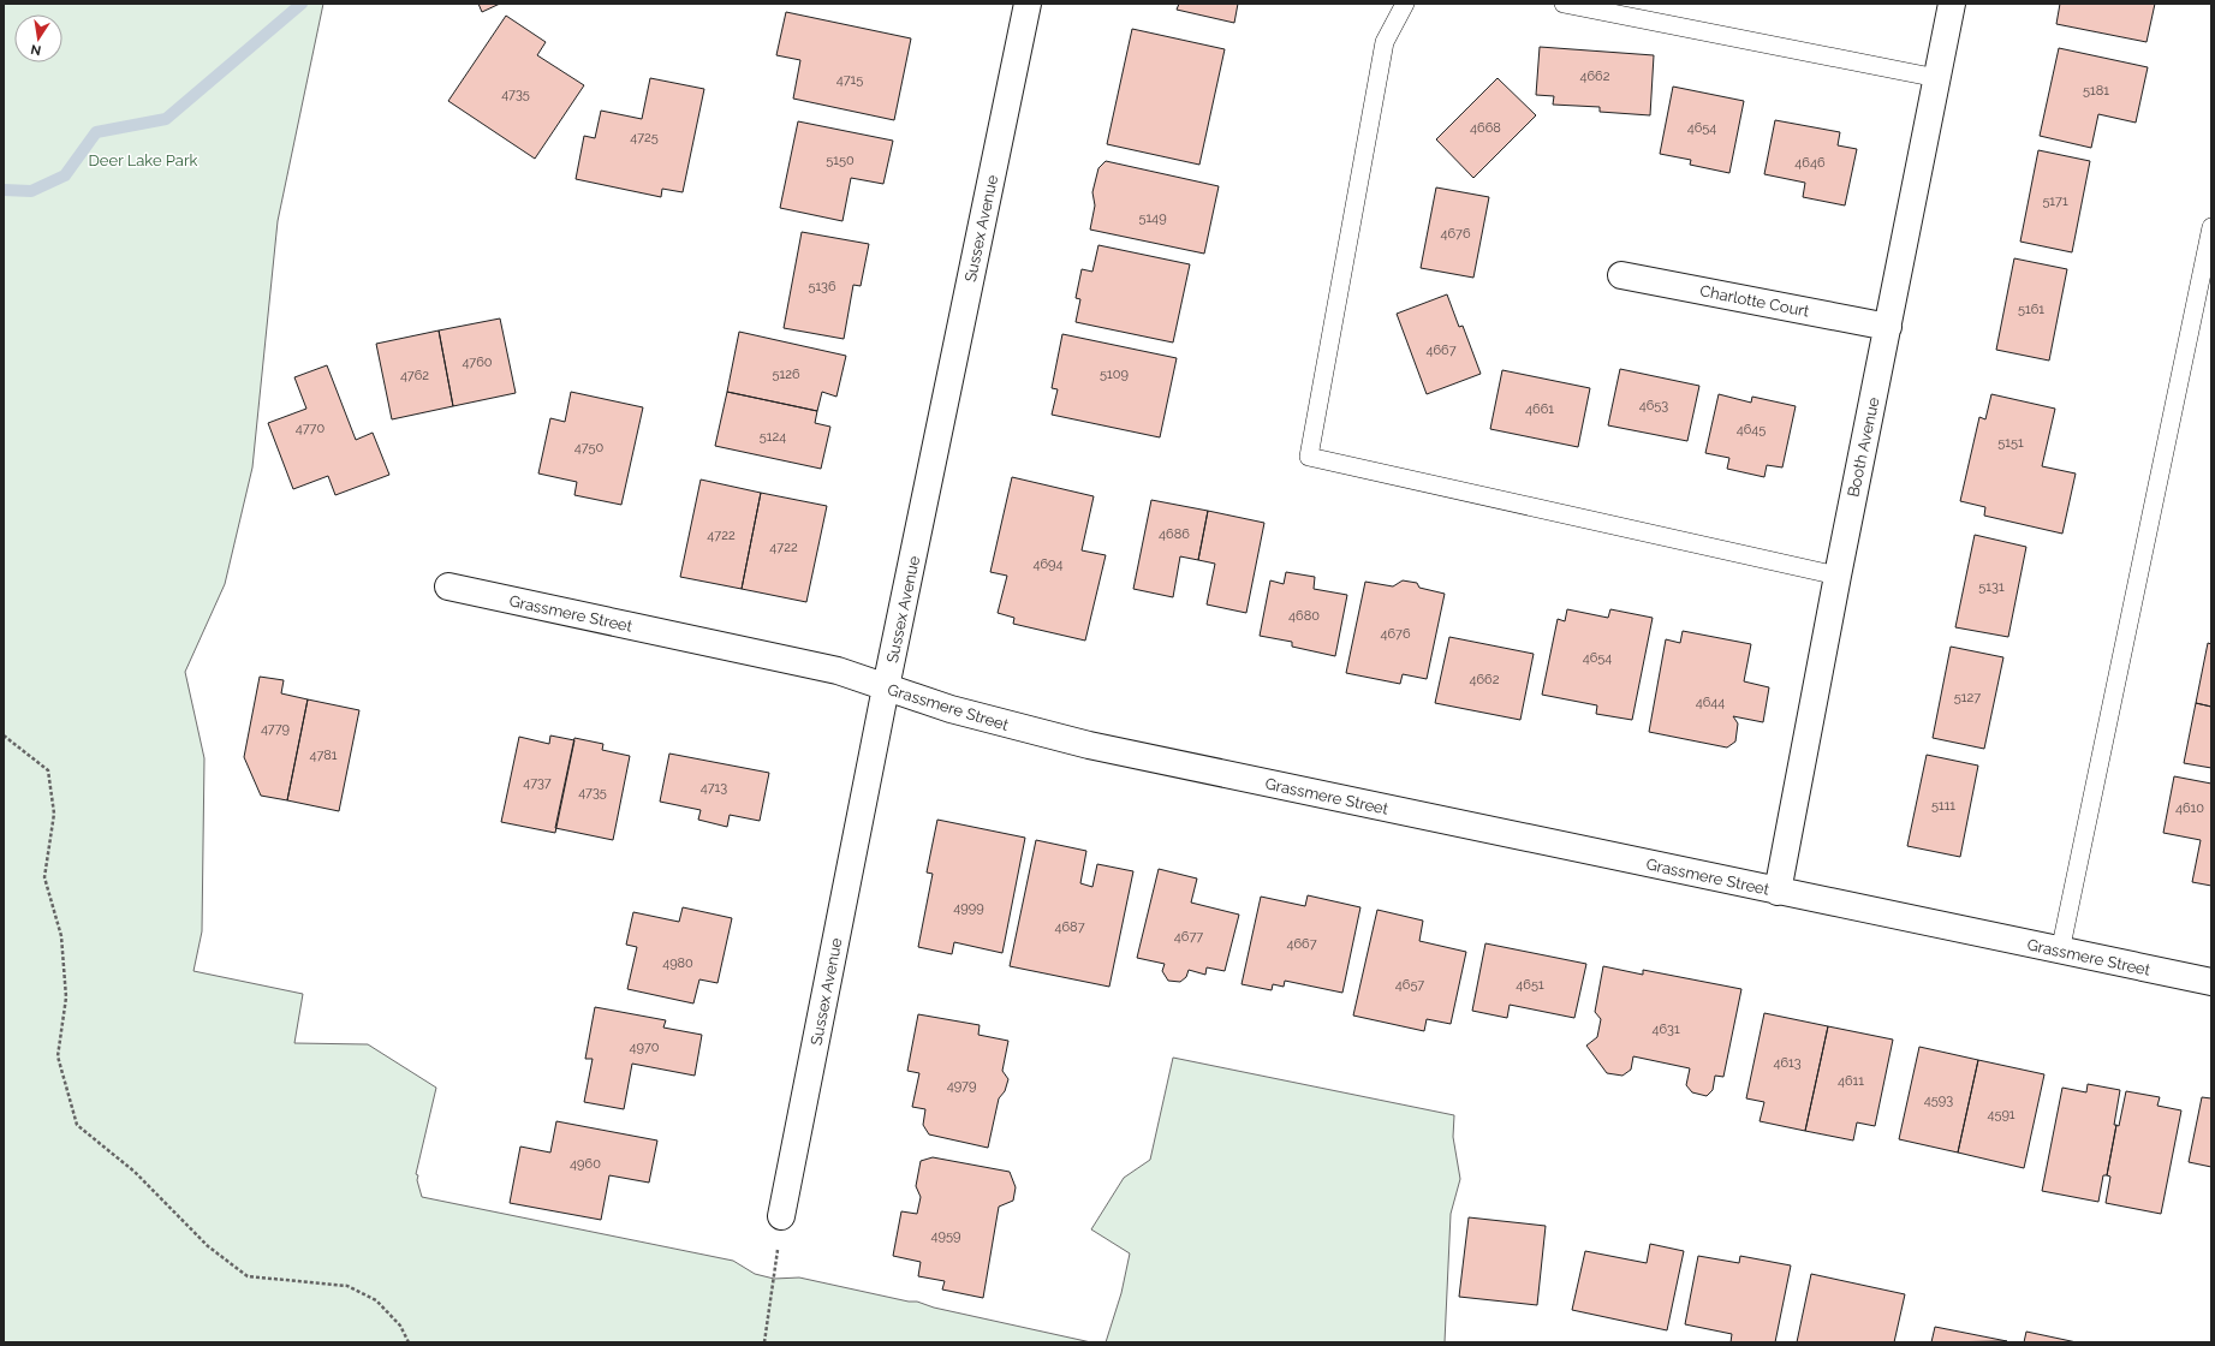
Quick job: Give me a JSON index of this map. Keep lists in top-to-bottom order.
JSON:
{
  "streets": {
    "street": [
      "Sussex Avenue",
      "Charlotte Court",
      "Booth Avenue",
      "Grassmere Street"
    ]
  },
  "crossings": [
    ["Sussex Avenue", "Grassmere Street"],
    ["Charlotte Court", "Booth Avenue"],
    ["Booth Avenue", "Grassmere Street"]
  ],
  "parks": ["Deer Lake Park"],
  "house_numbers": [
    "4662",
    "4715",
    "5181",
    "4735",
    "4668",
    "4654",
    "4725",
    "5150",
    "4646",
    "5171",
    "5149",
    "4676",
    "5136",
    "5161",
    "4667",
    "4760",
    "5126",
    "5109",
    "4762",
    "4653",
    "4661",
    "4770",
    "4645",
    "5124",
    "5151",
    "4750",
    "4686",
    "4722",
    "4722",
    "4694",
    "5131",
    "4680",
    "4676",
    "4654",
    "4662",
    "5127",
    "4644",
    "4779",
    "4781",
    "4737",
    "4713",
    "4735",
    "5111",
    "4610",
    "4999",
    "4687",
    "4677",
    "4667",
    "4980",
    "4657",
    "4651",
    "4631",
    "4970",
    "4613",
    "4611",
    "4979",
    "4593",
    "4591",
    "4960",
    "4959"
  ],
  "north": "bottom"
}
